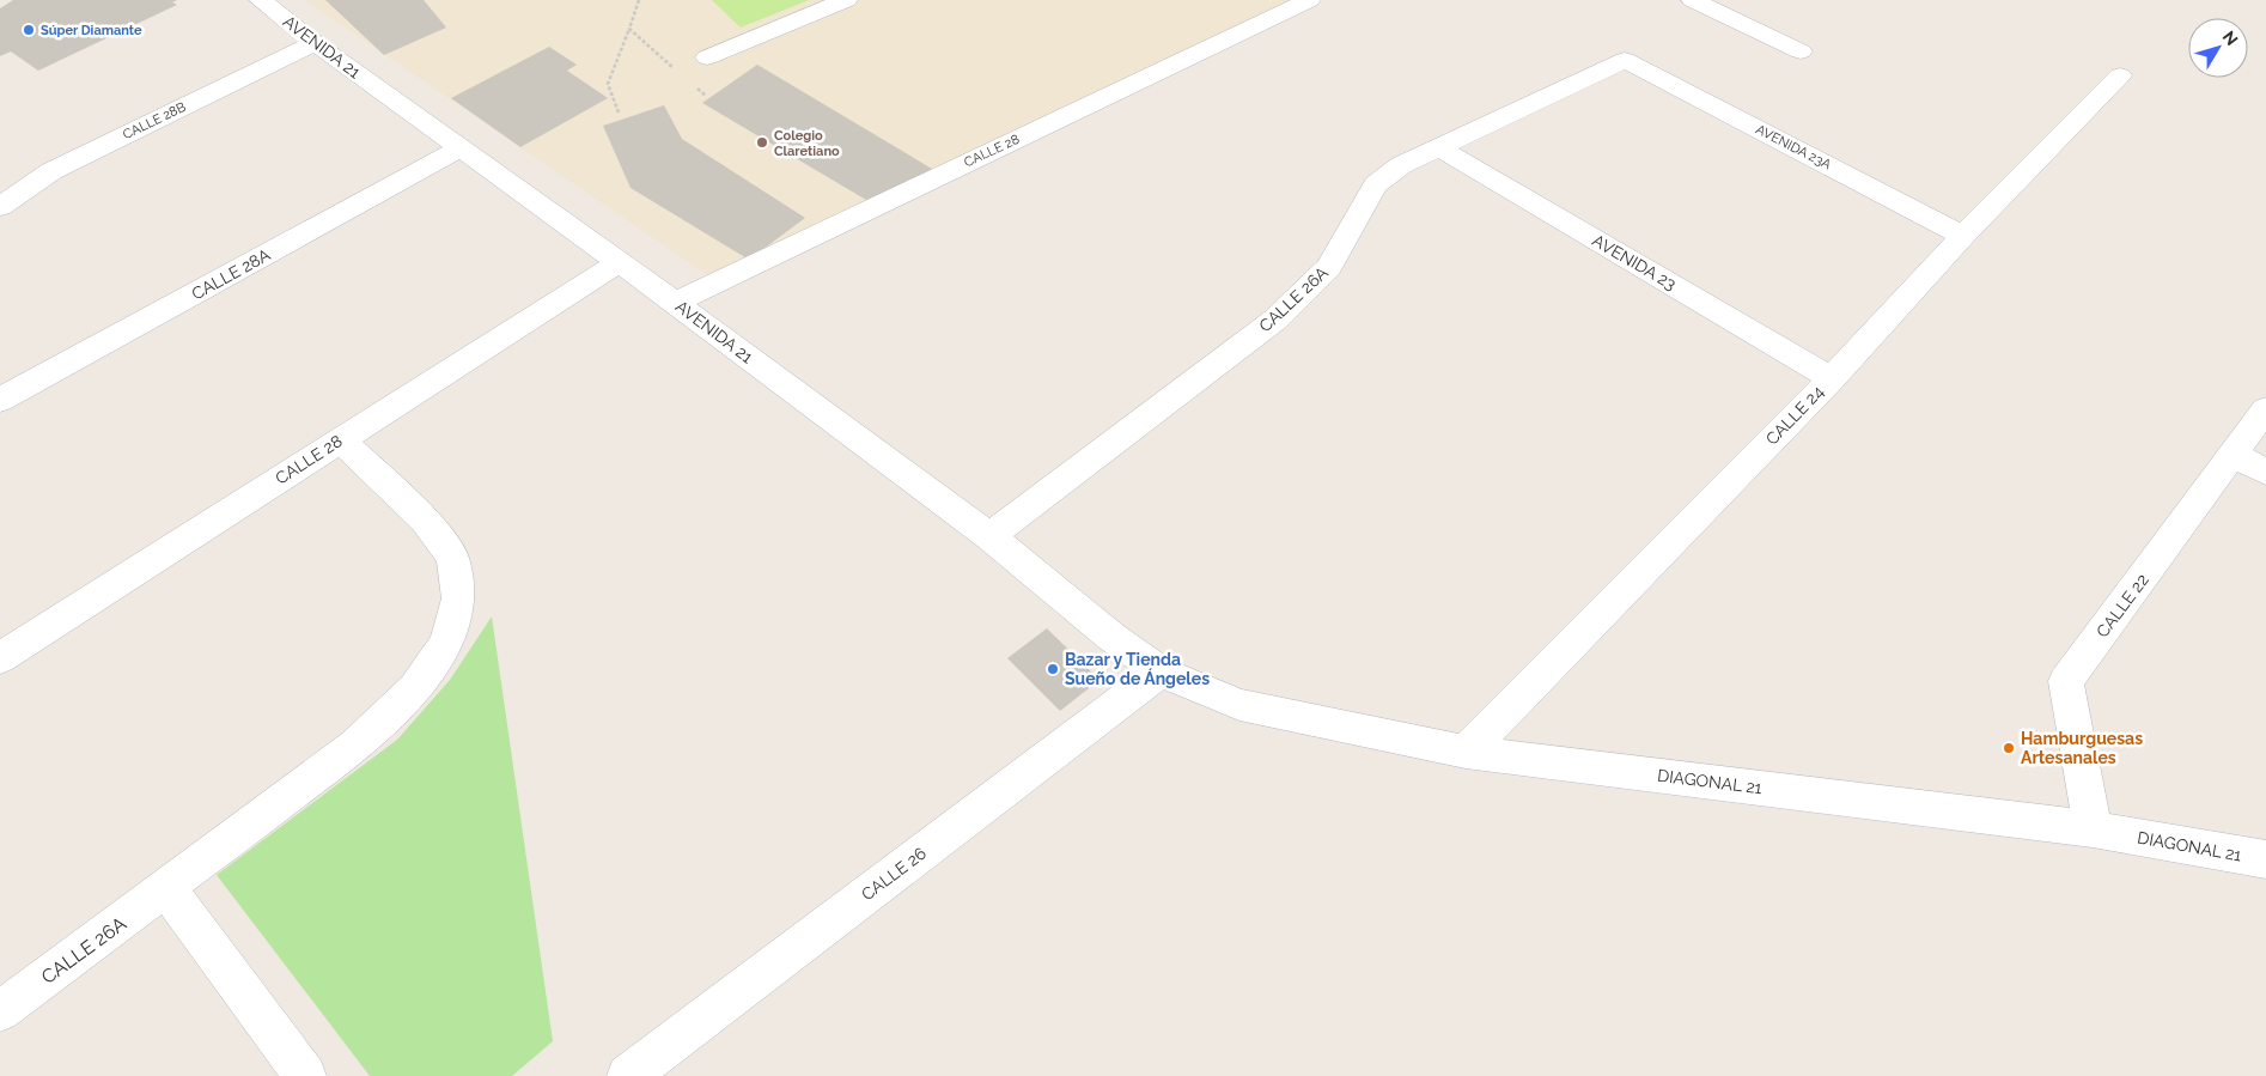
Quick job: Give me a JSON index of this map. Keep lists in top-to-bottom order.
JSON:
{
  "streets": {
    "street": [
      "AVENIDA 21",
      "CALLE 28B",
      "AVENIDA 23A",
      "CALLE 28",
      "AVENIDA 23",
      "CALLE 28A",
      "CALLE 26A",
      "CALLE 24",
      "CALLE 22",
      "DIAGONAL 21",
      "CALLE 26"
    ]
  },
  "crossings": [
    ["AVENIDA 21", "CALLE 28B"],
    ["AVENIDA 21", "CALLE 28"],
    ["AVENIDA 21", "CALLE 28A"],
    ["AVENIDA 21", "CALLE 26A"],
    ["AVENIDA 21", "DIAGONAL 21"],
    ["AVENIDA 21", "CALLE 26"],
    ["AVENIDA 23A", "CALLE 26A"],
    ["AVENIDA 23A", "CALLE 24"],
    ["CALLE 28", "CALLE 26A"],
    ["AVENIDA 23", "CALLE 26A"],
    ["AVENIDA 23", "CALLE 24"],
    ["CALLE 24", "DIAGONAL 21"],
    ["CALLE 22", "DIAGONAL 21"],
    ["DIAGONAL 21", "CALLE 26"]
  ],
  "places": [
    "Súper Diamante",
    "Colegio Claretiano",
    "Bazar y Tienda Sueño de Ángeles",
    "Hamburguesas Artesanales"
  ],
  "north": "top right"
}
